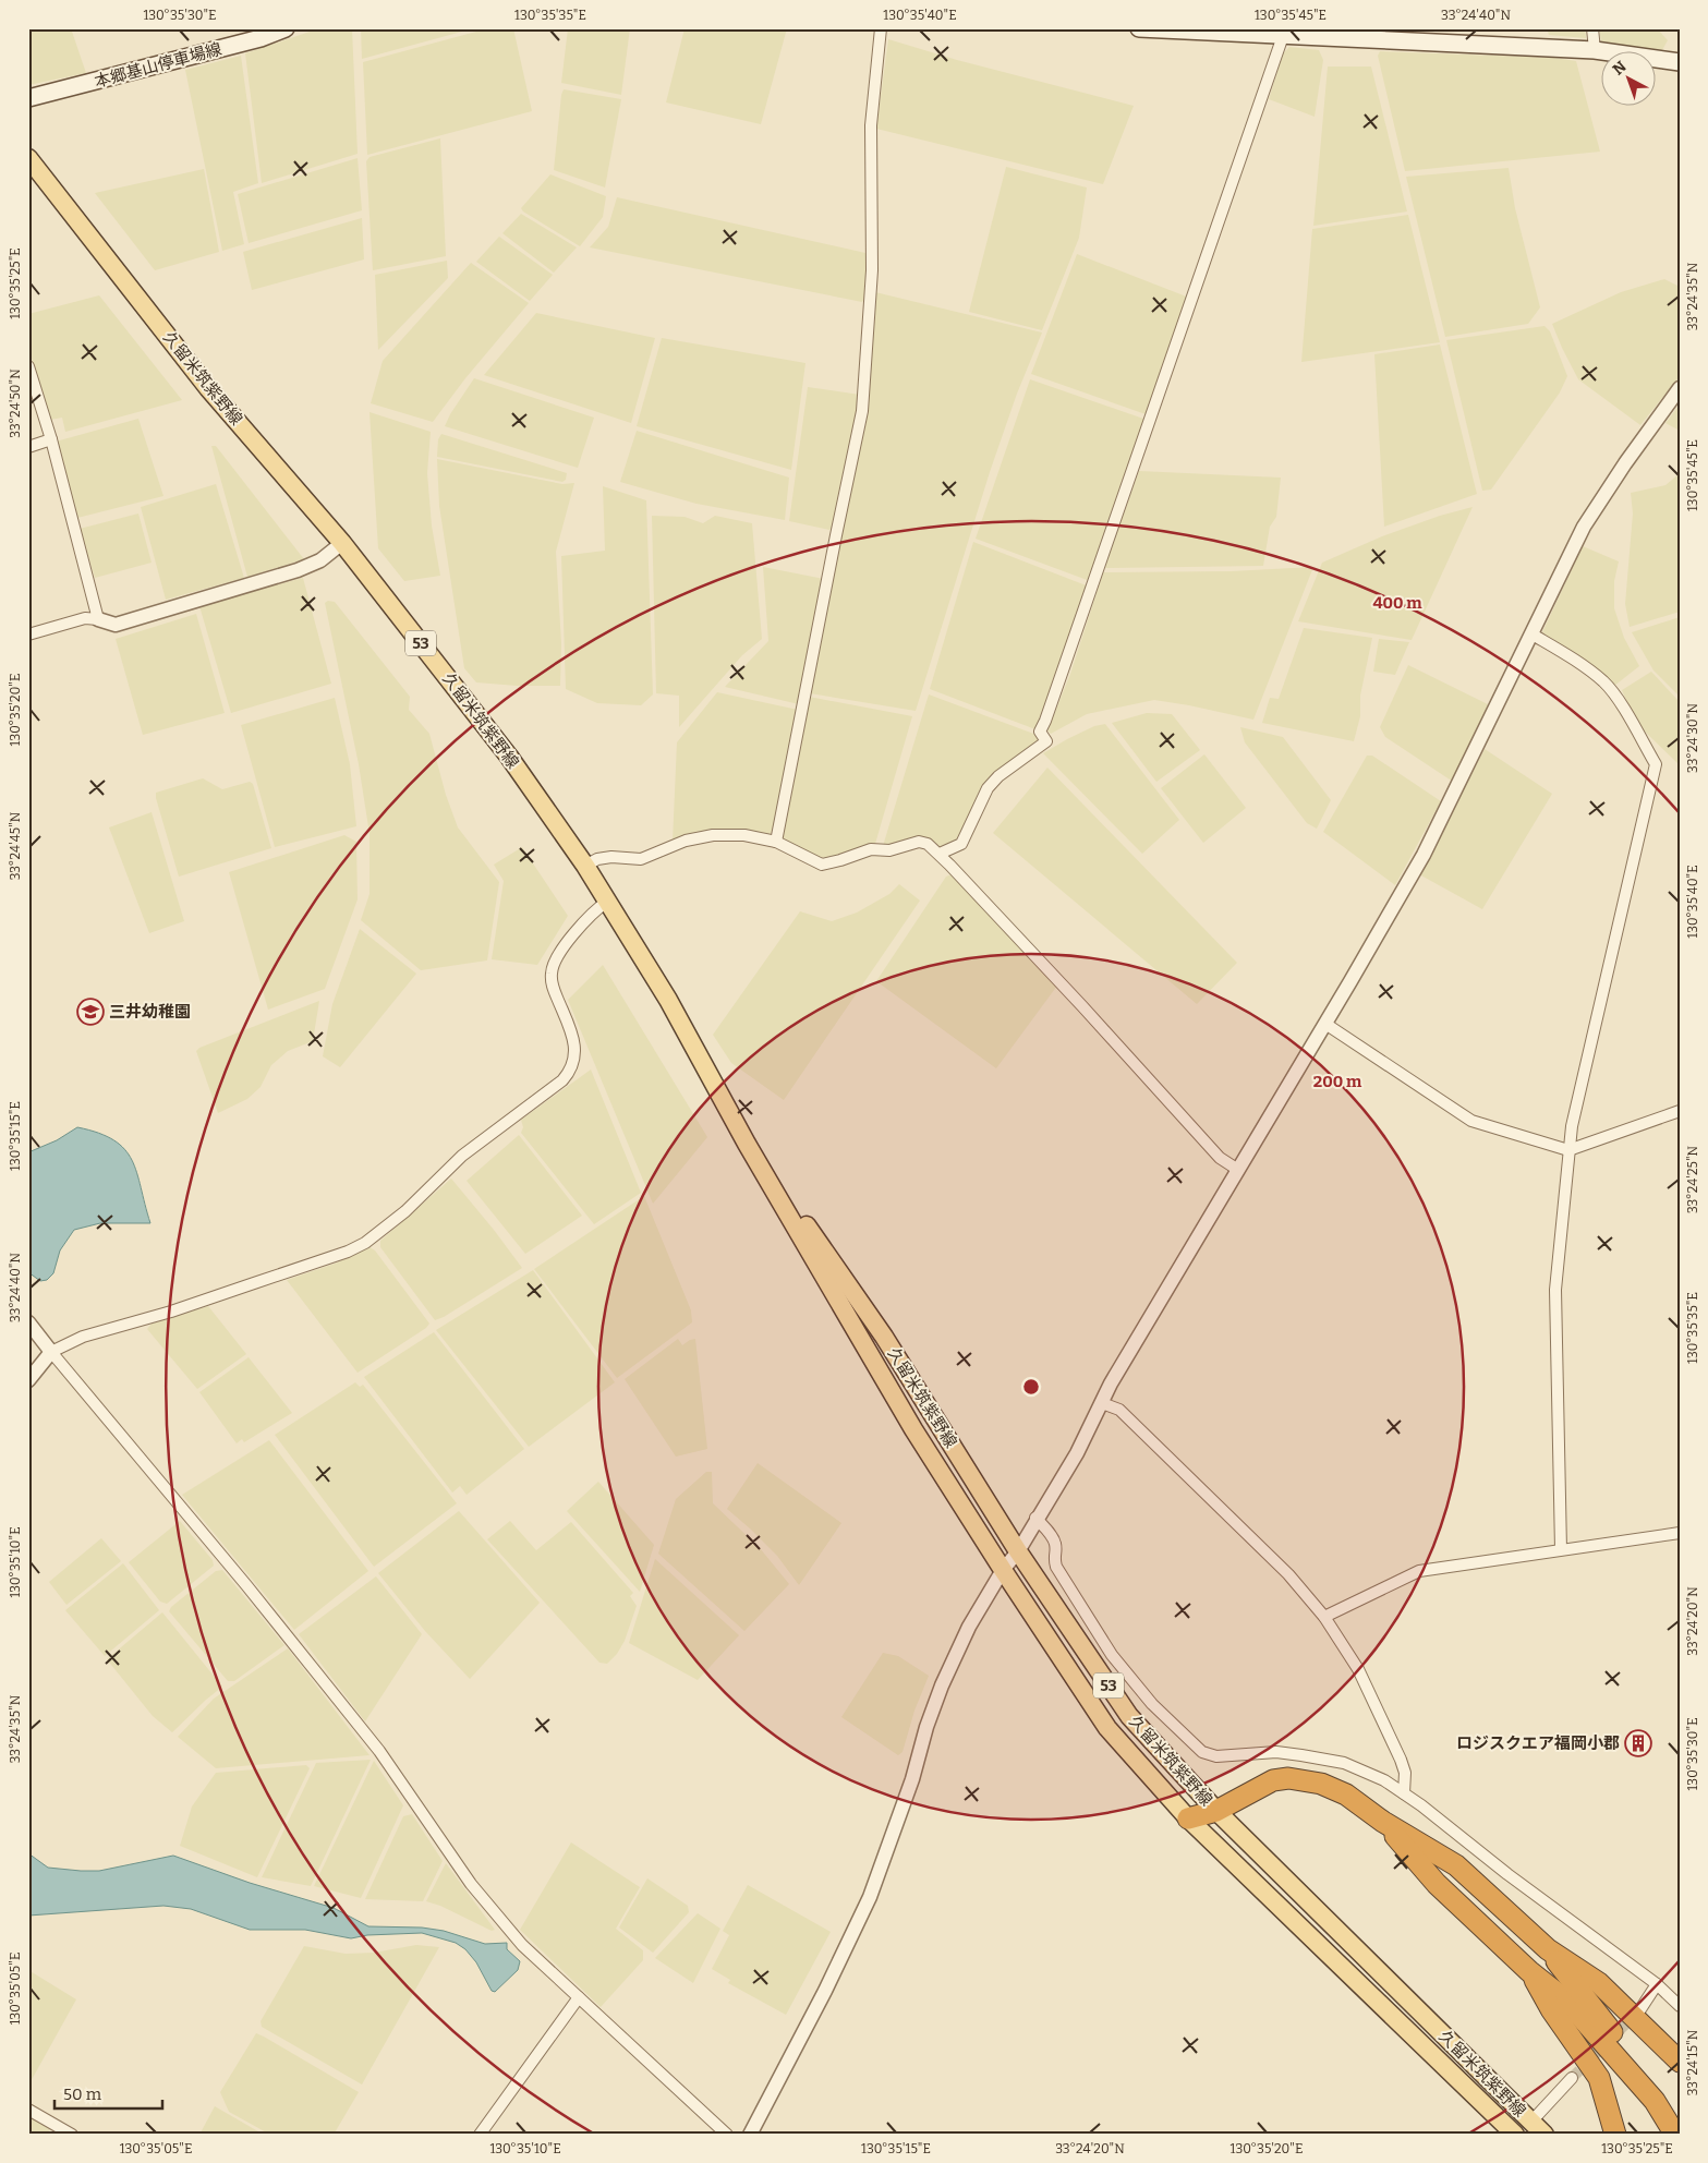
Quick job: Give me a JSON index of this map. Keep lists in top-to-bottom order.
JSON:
{
  "streets": {
    "main road": ["本郷基山停車場線", "久留米筑紫野線", "53"]
  },
  "places": {
    "school or university": ["三井幼稚園"],
    "building": ["ロジスクエア福岡小郡"]
  },
  "scale_bar": "50 m",
  "north": "top left",
  "coordinates": [
    "130°35'30\"E",
    "130°35'35\"E",
    "130°35'40\"E",
    "130°35'45\"E",
    "33°24'40\"N",
    "130°35'25\"E",
    "33°24'35\"N",
    "33°24'50\"N",
    "130°35'20\"E",
    "33°24'30\"N",
    "33°24'45\"N",
    "130°35'15\"E",
    "33°24'25\"N",
    "130°35'10\"E",
    "33°24'20\"N",
    "130°35'05\"E",
    "33°24'15\"N"
  ],
  "rings": ["400 m", "200 m"]
}
